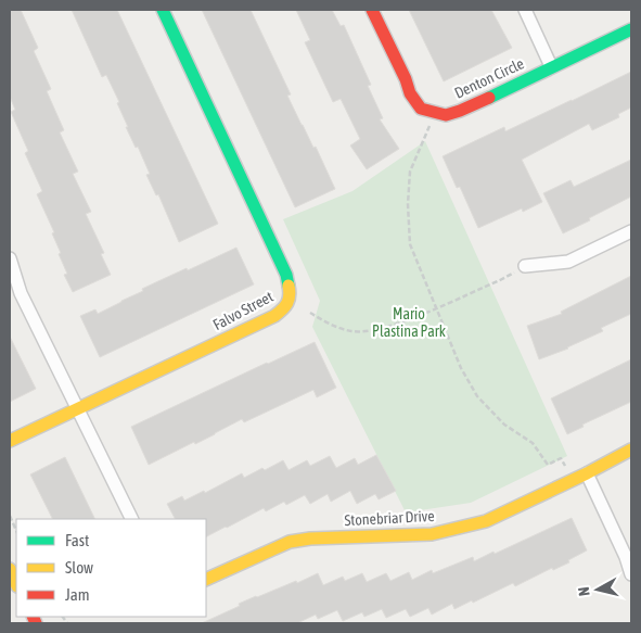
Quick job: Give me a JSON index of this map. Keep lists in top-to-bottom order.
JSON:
{
  "streets": {
    "street": ["Denton Circle", "Falvo Street", "Stonebriar Drive"]
  },
  "parks": ["Mario Plastina Park"],
  "legend": ["Fast", "Slow", "Jam"],
  "north": "left"
}
